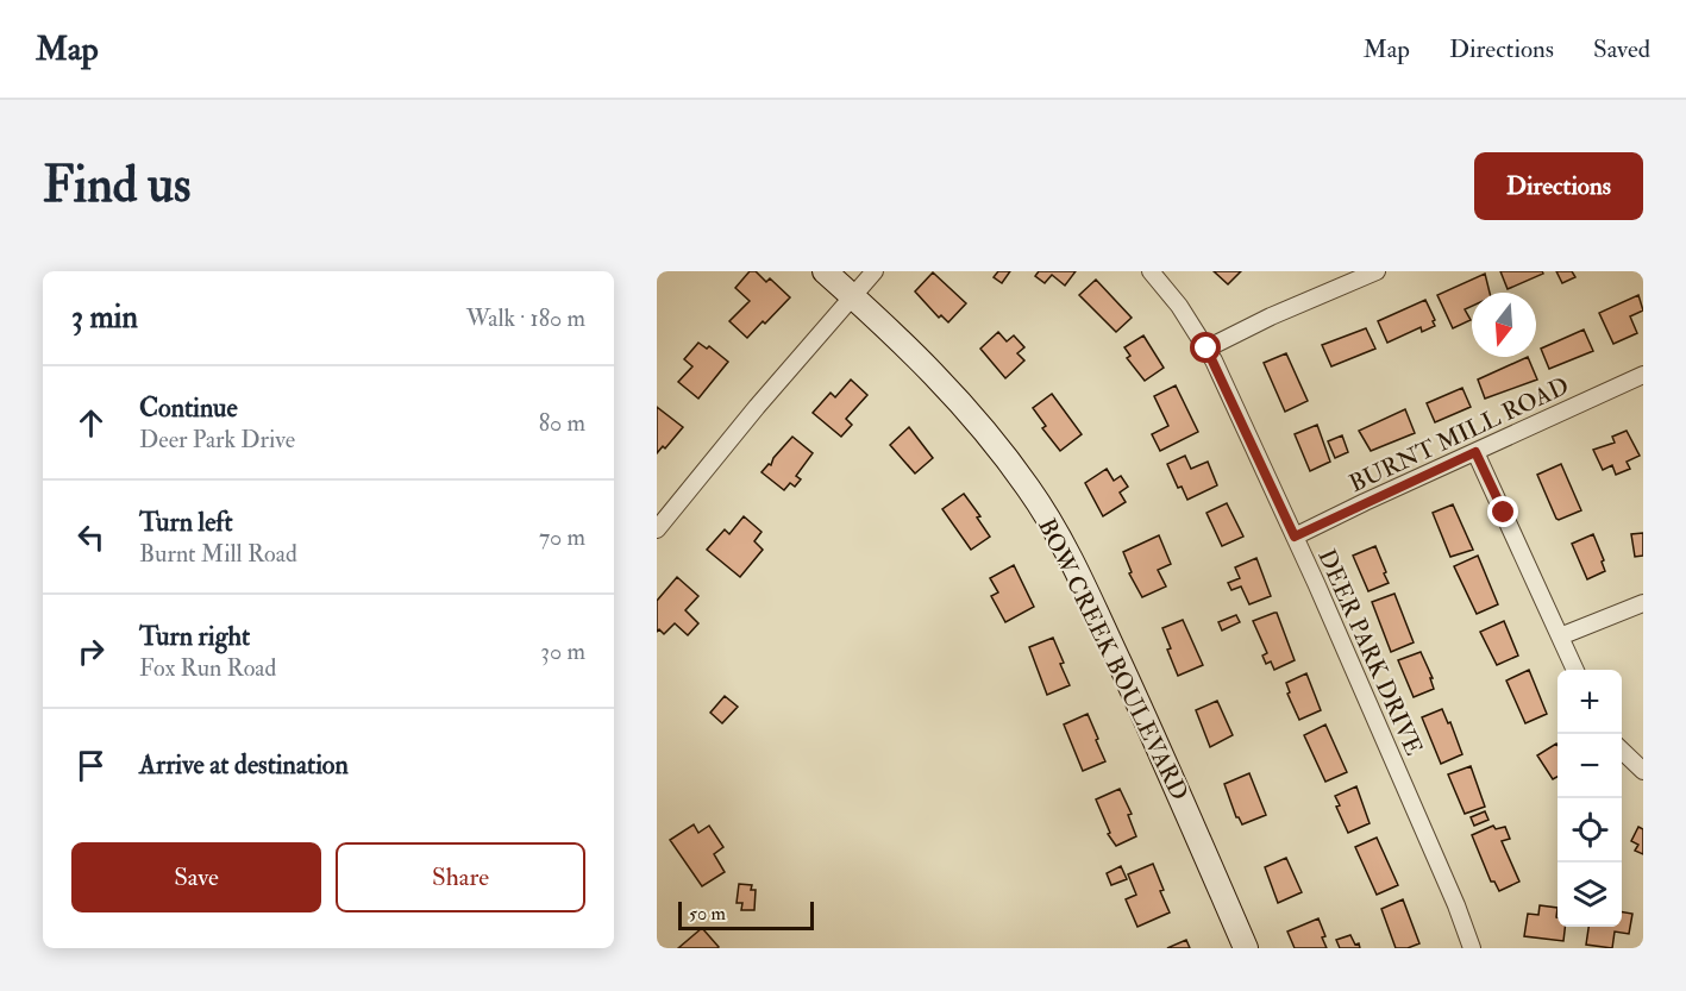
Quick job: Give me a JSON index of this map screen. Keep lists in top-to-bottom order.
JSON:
{
  "streets": {
    "street": ["BURNT MILL ROAD", "DEER PARK DRIVE", "BOW CREEK BOULEVARD"]
  },
  "crossings": [
    ["BURNT MILL ROAD", "DEER PARK DRIVE"]
  ],
  "scale_bar": "50 m",
  "north": "bottom",
  "page": {
    "header": "Map",
    "nav": ["Map", "Directions", "Saved"],
    "buttons": [
      "Directions",
      ["Save", "Share"]
    ],
    "title": "Find us",
    "heading": ["3 min", "Walk · 180 m"],
    "list": [
      ["Continue", "Deer Park Drive", "80 m"],
      ["Turn left", "Burnt Mill Road", "70 m"],
      ["Turn right", "Fox Run Road", "30 m"],
      "Arrive at destination"
    ],
    "map_buttons": ["+", "−"],
    "scale": "50 m"
  }
}
